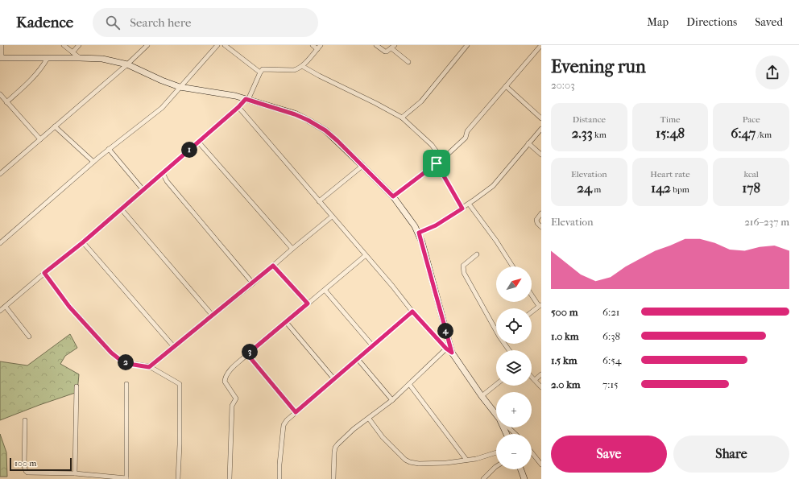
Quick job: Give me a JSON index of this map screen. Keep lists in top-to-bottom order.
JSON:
{
  "scale_bar": "100 m",
  "north": "top right",
  "page": {
    "header": "Kadence",
    "search": "Search here",
    "nav": ["Map", "Directions", "Saved"],
    "heading": ["Evening run", "20:03"],
    "stats": [
      ["Distance", "2.33 km"],
      ["Time", "15:48"],
      ["Pace", "6:47 /km"],
      ["Elevation", "24 m"],
      ["Heart rate", "142 bpm"],
      ["kcal", "178"]
    ],
    "pins": [
      "1",
      "4",
      "3",
      "2"
    ],
    "chart": ["Elevation", "216–237 m"],
    "map_buttons": ["+", "−"],
    "list": [
      {
        "name": "500 m",
        "note": "6:21"
      },
      {
        "name": "1.0 km",
        "note": "6:38"
      },
      {
        "name": "1.5 km",
        "note": "6:54"
      },
      {
        "name": "2.0 km",
        "note": "7:15"
      }
    ],
    "buttons": ["Save", "Share"],
    "scale": "100 m"
  }
}
